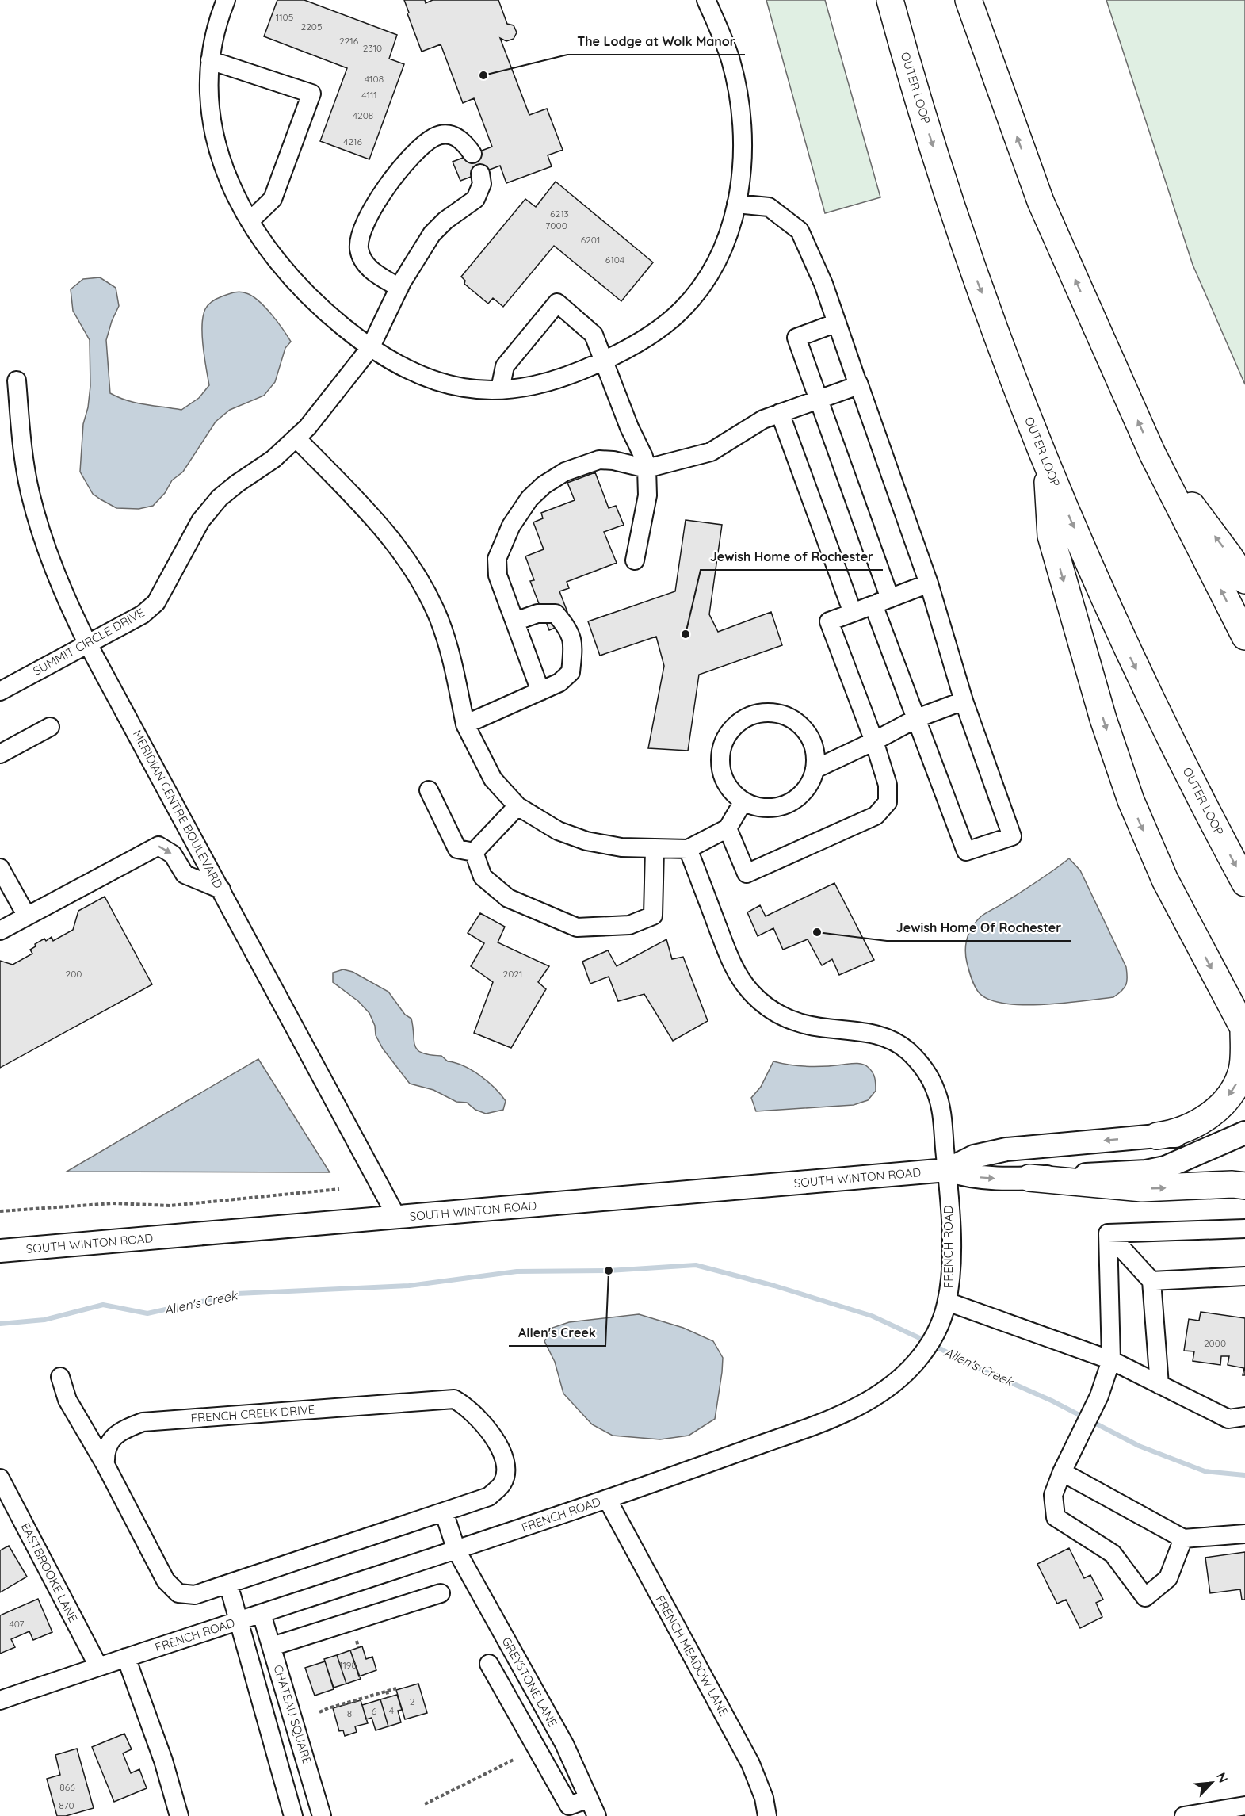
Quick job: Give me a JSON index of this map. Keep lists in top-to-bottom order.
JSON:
{
  "streets": {
    "highway": ["OUTER LOOP"],
    "main road": ["SOUTH WINTON ROAD"],
    "street": [
      "SUMMIT CIRCLE DRIVE",
      "MERIDIAN CENTRE BOULEVARD",
      "FRENCH ROAD",
      "FRENCH CREEK DRIVE",
      "EASTBROOKE LANE",
      "FRENCH MEADOW LANE",
      "GREYSTONE LANE",
      "CHATEAU SQUARE"
    ]
  },
  "crossings": [
    ["SUMMIT CIRCLE DRIVE", "MERIDIAN CENTRE BOULEVARD"],
    ["MERIDIAN CENTRE BOULEVARD", "SOUTH WINTON ROAD"],
    ["SOUTH WINTON ROAD", "FRENCH ROAD"],
    ["FRENCH ROAD", "EASTBROOKE LANE"],
    ["FRENCH ROAD", "FRENCH MEADOW LANE"],
    ["FRENCH ROAD", "GREYSTONE LANE"],
    ["FRENCH ROAD", "CHATEAU SQUARE"]
  ],
  "water": ["Allen's Creek"],
  "places": [
    "The Lodge at Wolk Manor",
    "Jewish Home of Rochester",
    "Jewish Home Of Rochester",
    "Allen's Creek"
  ],
  "house_numbers": [
    "1105",
    "2205",
    "2216",
    "2310",
    "4108",
    "4111",
    "4208",
    "4216",
    "6213",
    "7000",
    "6201",
    "6104",
    "200",
    "2021",
    "2000",
    "407",
    "1198",
    "2",
    "4",
    "6",
    "8",
    "866",
    "870"
  ],
  "north": "top right"
}
